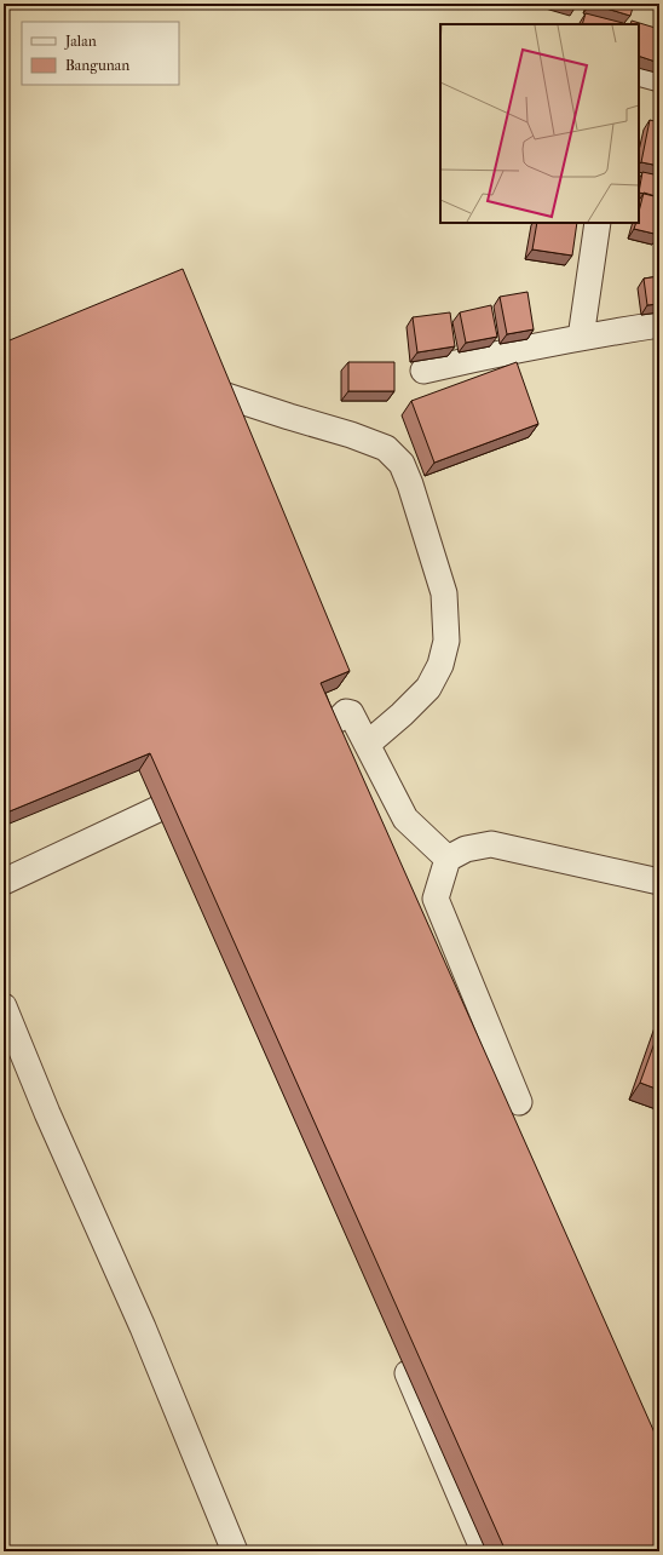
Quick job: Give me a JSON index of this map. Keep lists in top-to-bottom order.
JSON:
{
  "legend": ["Jalan", "Bangunan"]
}
